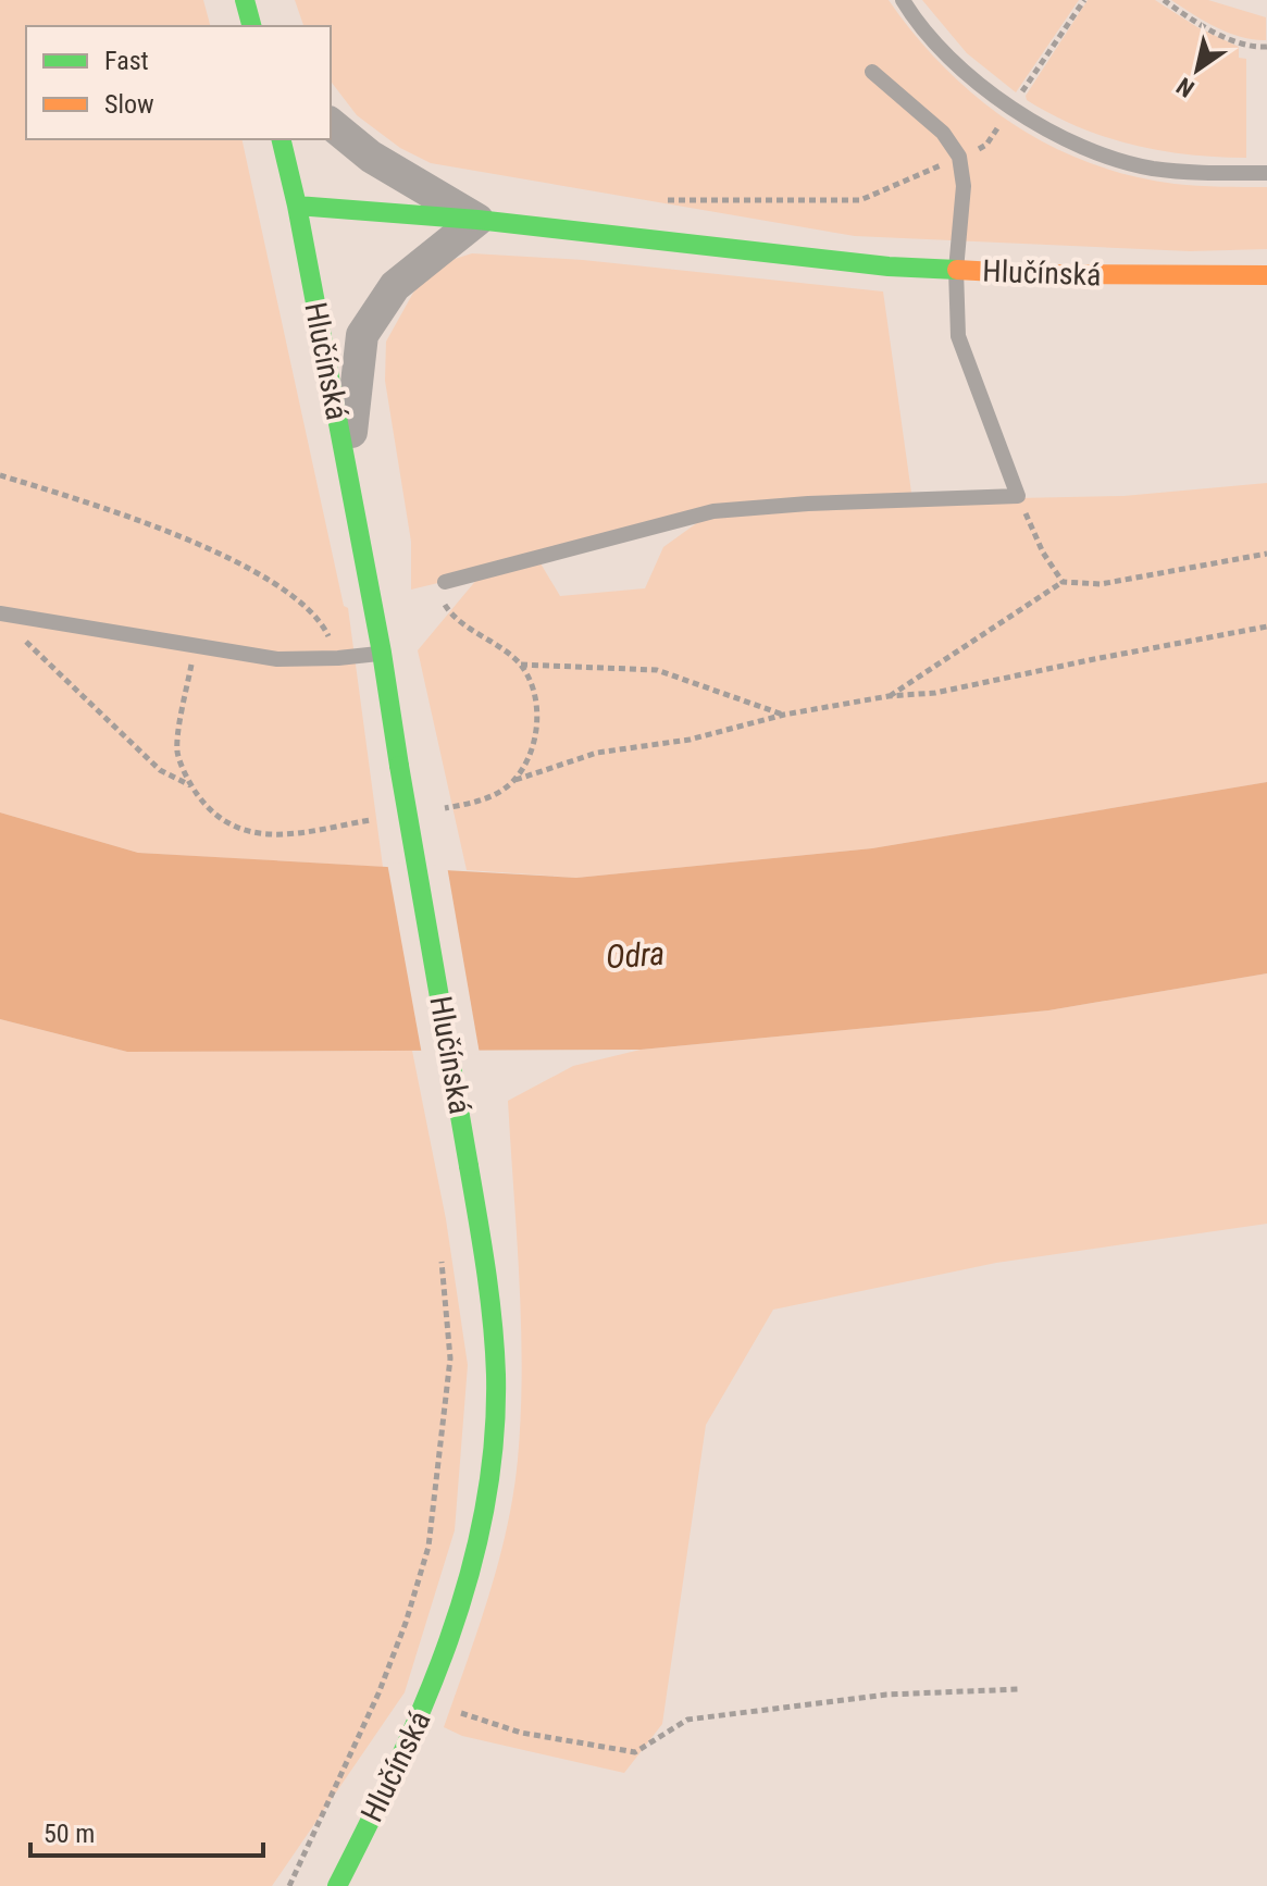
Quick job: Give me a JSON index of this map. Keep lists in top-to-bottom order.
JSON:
{
  "streets": {
    "main road": ["Hlučínská"]
  },
  "water": ["Odra"],
  "legend": ["Fast", "Slow"],
  "scale_bar": "50 m",
  "north": "bottom left"
}
